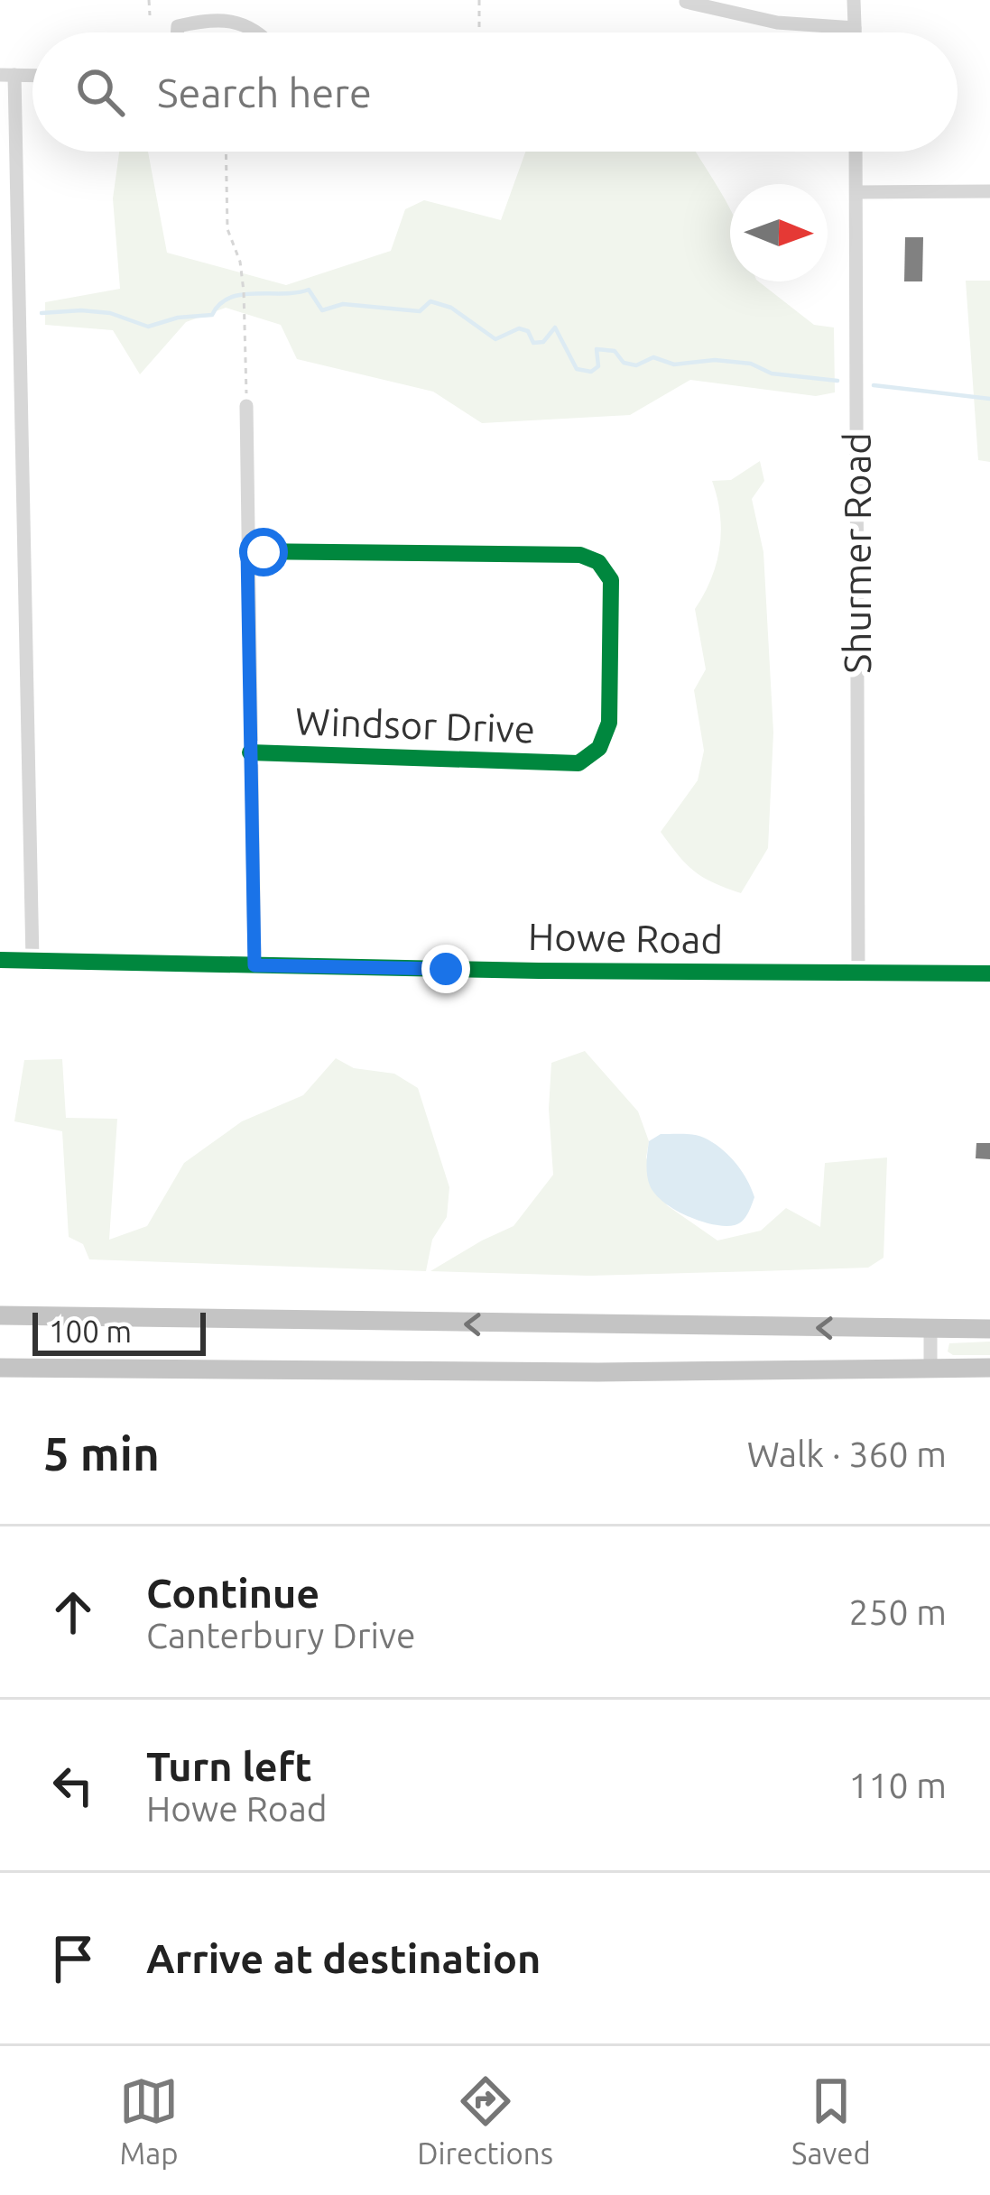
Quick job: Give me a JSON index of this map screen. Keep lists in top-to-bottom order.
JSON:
{
  "streets": {
    "street": ["Shurmer Road", "Windsor Drive", "Howe Road"]
  },
  "crossings": [
    ["Shurmer Road", "Howe Road"]
  ],
  "scale_bar": "100 m",
  "north": "right",
  "page": {
    "search": "Search here",
    "scale": "100 m",
    "heading": ["5 min", "Walk · 360 m"],
    "list": [
      ["Continue", "Canterbury Drive", "250 m"],
      ["Turn left", "Howe Road", "110 m"],
      "Arrive at destination"
    ],
    "nav": ["Map", "Directions", "Saved"]
  }
}
